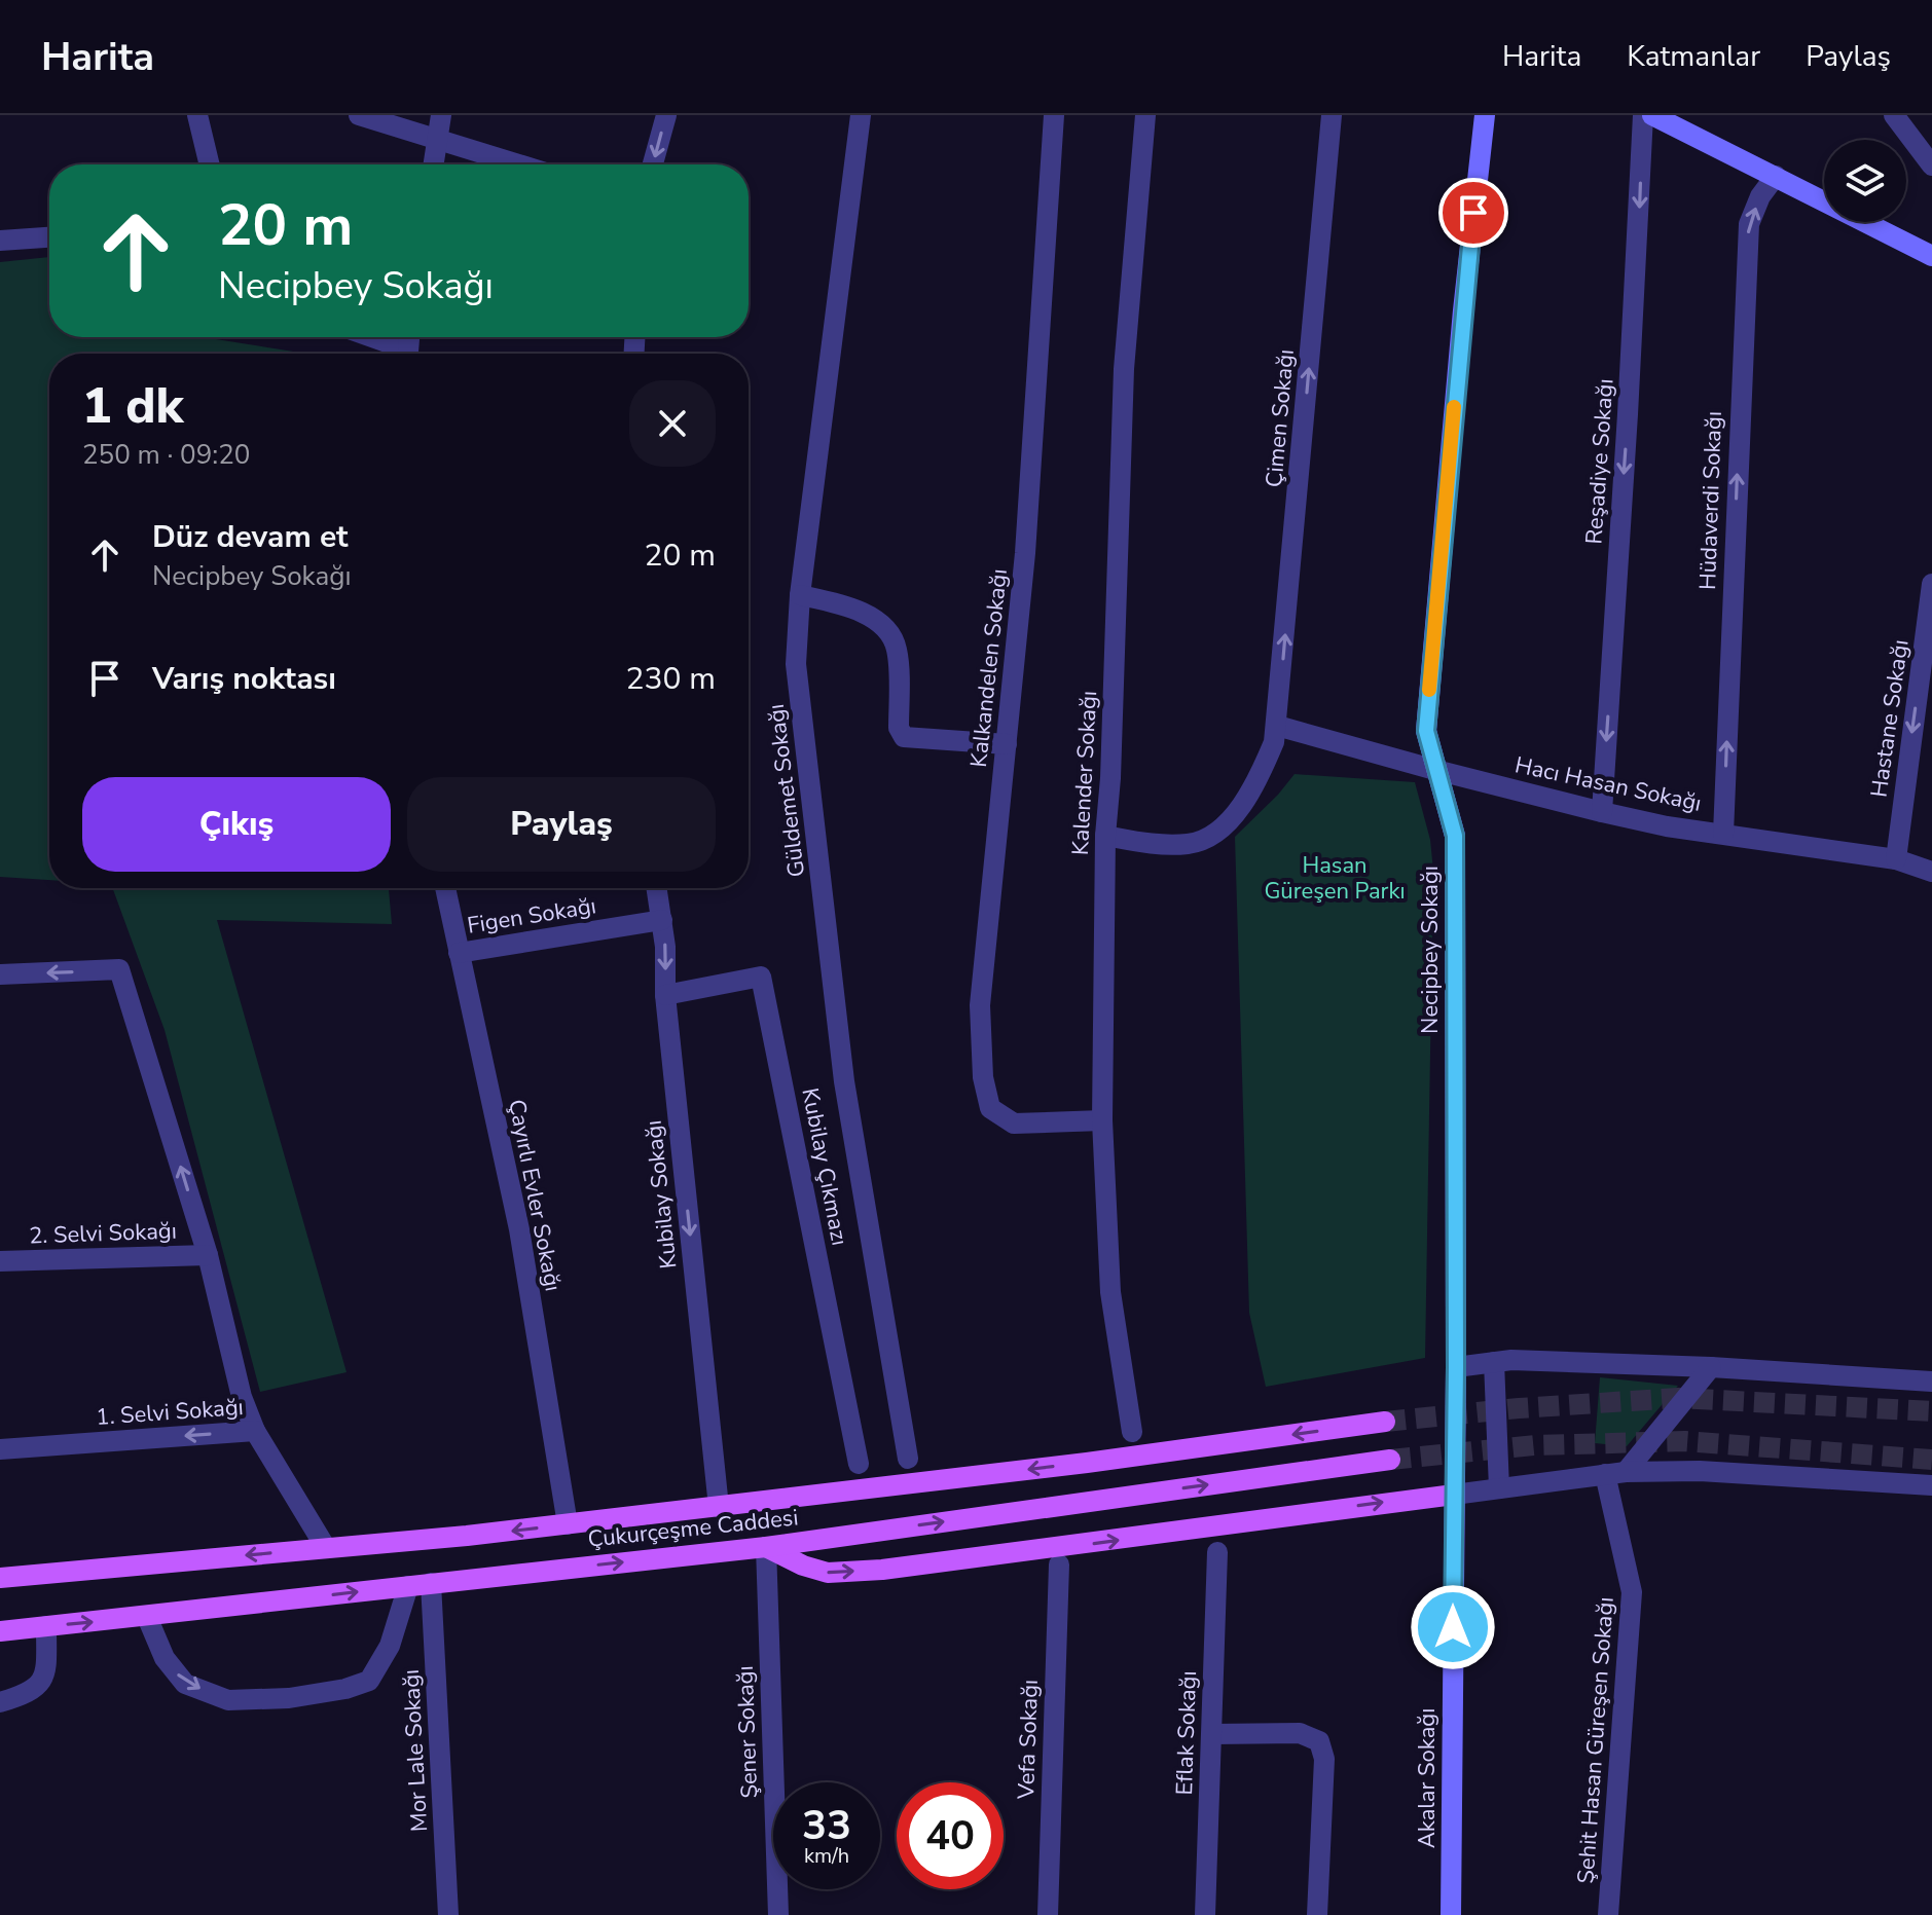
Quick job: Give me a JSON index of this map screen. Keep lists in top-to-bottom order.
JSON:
{
  "streets": {
    "main road": ["Çukurçeşme Caddesi"],
    "street": [
      "Çimen Sokağı",
      "Reşadiye Sokağı",
      "Hüdaverdi Sokağı",
      "Kalkandelen Sokağı",
      "Hastane Sokağı",
      "Kalender Sokağı",
      "Hacı Hasan Sokağı",
      "Güldemet Sokağı",
      "Figen Sokağı",
      "Necipbey Sokağı",
      "Kubilay Çıkmazı",
      "Kubilay Sokağı",
      "Çayırlı Evler Sokağı",
      "2. Selvi Sokağı",
      "1. Selvi Sokağı",
      "Şener Sokağı",
      "Eflak Sokağı",
      "Vefa Sokağı",
      "Şehit Hasan Güreşen Sokağı",
      "Mor Lale Sokağı",
      "Akalar Sokağı"
    ]
  },
  "crossings": [
    ["Çimen Sokağı", "Kalender Sokağı"],
    ["Çimen Sokağı", "Hacı Hasan Sokağı"],
    ["Reşadiye Sokağı", "Hacı Hasan Sokağı"],
    ["Hüdaverdi Sokağı", "Hacı Hasan Sokağı"],
    ["Kalkandelen Sokağı", "Kalender Sokağı"],
    ["Hastane Sokağı", "Hacı Hasan Sokağı"],
    ["Hacı Hasan Sokağı", "Necipbey Sokağı"],
    ["Figen Sokağı", "Kubilay Sokağı"],
    ["Figen Sokağı", "Çayırlı Evler Sokağı"],
    ["Necipbey Sokağı", "Akalar Sokağı"],
    ["Kubilay Çıkmazı", "Kubilay Sokağı"],
    ["Kubilay Sokağı", "Çukurçeşme Caddesi"],
    ["Çayırlı Evler Sokağı", "Çukurçeşme Caddesi"],
    ["1. Selvi Sokağı", "Çukurçeşme Caddesi"],
    ["Çukurçeşme Caddesi", "Şener Sokağı"],
    ["Çukurçeşme Caddesi", "Mor Lale Sokağı"]
  ],
  "one_way": [
    "Çimen Sokağı",
    "Reşadiye Sokağı",
    "Hüdaverdi Sokağı",
    "Hastane Sokağı",
    "Kubilay Sokağı",
    "1. Selvi Sokağı"
  ],
  "parks": ["Hasan Güreşen Parkı"],
  "page": {
    "header": "Harita",
    "nav": ["Harita", "Katmanlar", "Paylaş"],
    "turn": ["20 m", "Necipbey Sokağı"],
    "heading": ["1 dk", "250 m · 09:20"],
    "list": [
      {
        "name": "Düz devam et",
        "note": "Necipbey Sokağı",
        "value": "20 m"
      },
      {
        "name": "Varış noktası",
        "value": "230 m"
      }
    ],
    "buttons": ["Çıkış", "Paylaş"],
    "speed": "33 km/h",
    "limit": "40"
  }
}
